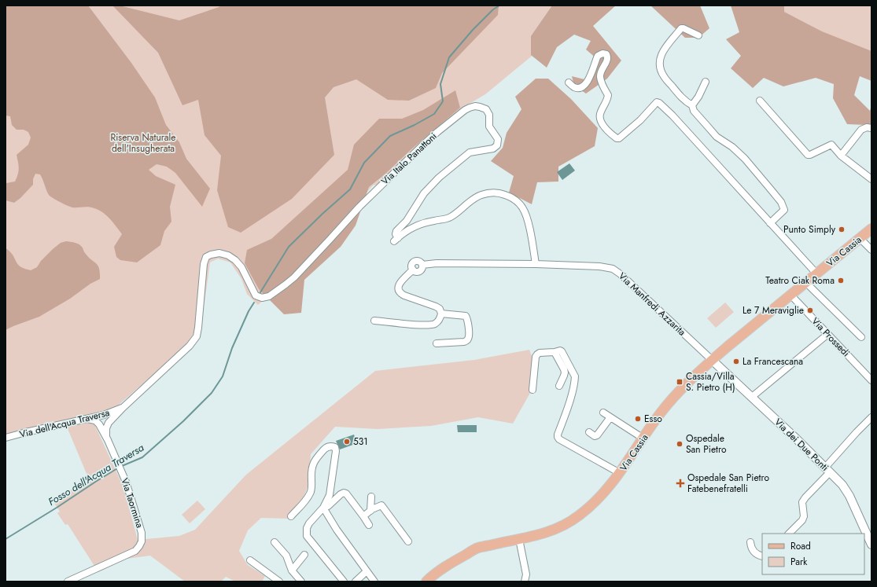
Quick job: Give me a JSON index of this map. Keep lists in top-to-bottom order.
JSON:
{
  "streets": {
    "main road": ["Via Cassia"],
    "street": [
      "Via Italo Panattoni",
      "Via Manfredi Azzarita",
      "Via Prossedi",
      "Via dell'Acqua Traversa",
      "Via dei Due Ponti",
      "Via Taormina"
    ]
  },
  "crossings": [
    ["Via Italo Panattoni", "Via Manfredi Azzarita"],
    ["Via Italo Panattoni", "Via dell'Acqua Traversa"],
    ["Via Cassia", "Via Manfredi Azzarita"],
    ["Via Cassia", "Via Prossedi"],
    ["Via Cassia", "Via dei Due Ponti"],
    ["Via Manfredi Azzarita", "Via dei Due Ponti"],
    ["Via dell'Acqua Traversa", "Via Taormina"]
  ],
  "water": ["Fosso dell'Acqua Traversa"],
  "parks": ["Riserva Naturale dell'Insugherata"],
  "places": {
    "other": [
      "Punto Simply",
      "Teatro Ciak Roma",
      "Le 7 Meraviglie",
      "La Francescana",
      "Esso",
      "531",
      "Ospedale San Pietro"
    ],
    "transit": ["Cassia/Villa S. Pietro (H)"],
    "health": ["Ospedale San Pietro Fatebenefratelli"]
  },
  "legend": ["Road", "Park"]
}
